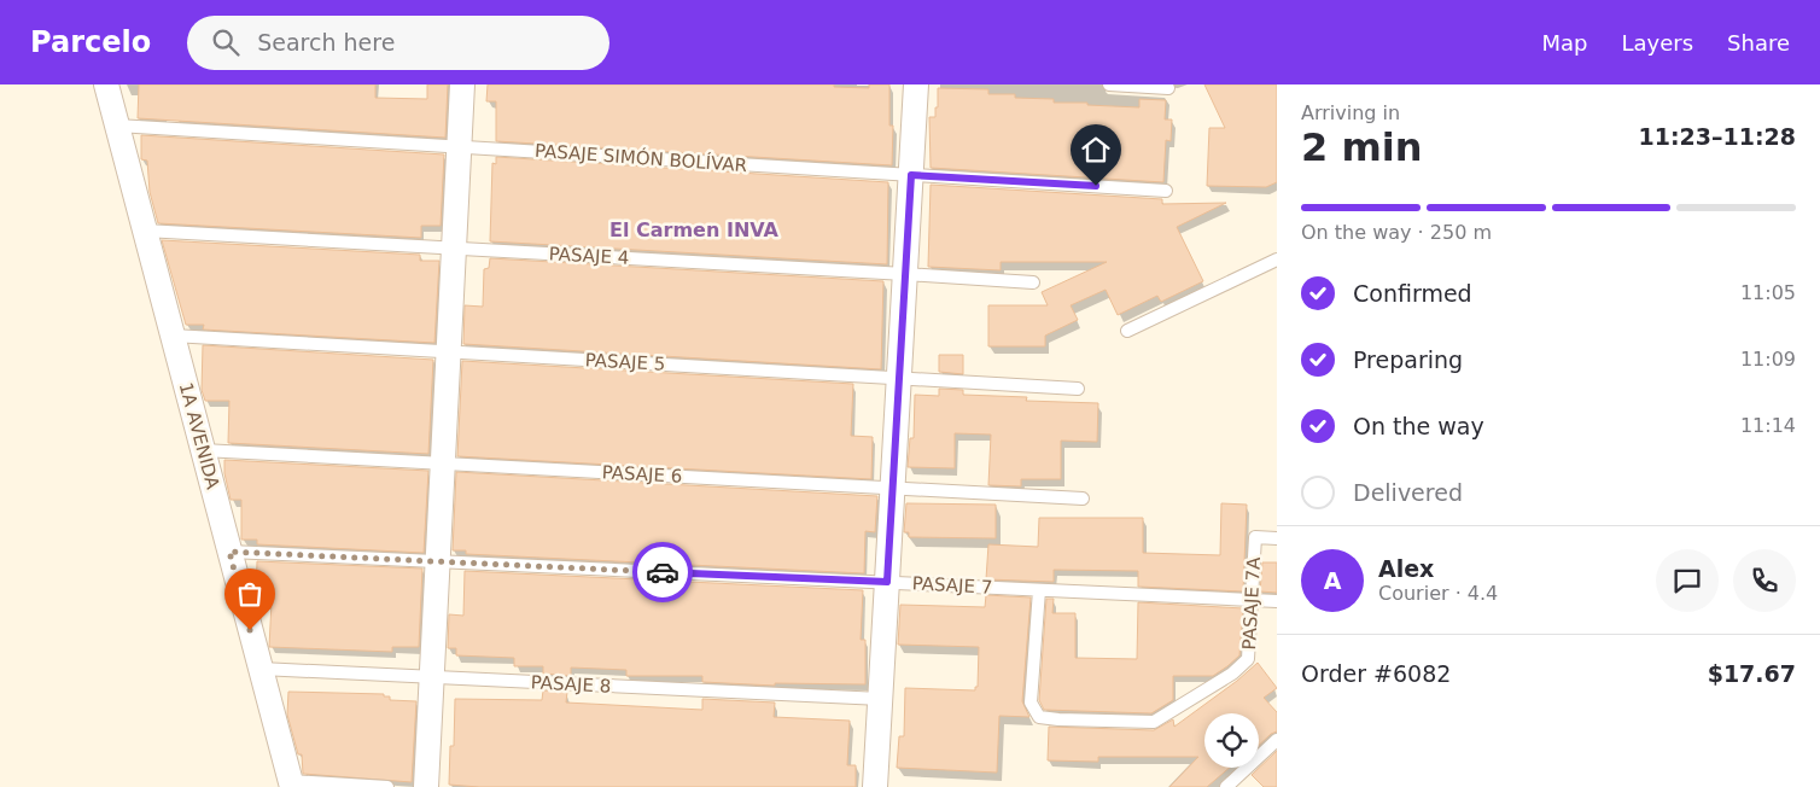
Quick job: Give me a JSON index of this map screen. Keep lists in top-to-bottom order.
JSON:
{
  "streets": {
    "street": ["1A AVENIDA"],
    "lane": [
      "PASAJE SIMÓN BOLÍVAR",
      "PASAJE 4",
      "PASAJE 5",
      "PASAJE 6",
      "PASAJE 7",
      "PASAJE 7A",
      "PASAJE 8"
    ]
  },
  "crossings": [
    ["PASAJE SIMÓN BOLÍVAR", "1A AVENIDA"],
    ["PASAJE 4", "1A AVENIDA"],
    ["PASAJE 5", "1A AVENIDA"],
    ["1A AVENIDA", "PASAJE 6"],
    ["1A AVENIDA", "PASAJE 7"],
    ["1A AVENIDA", "PASAJE 8"],
    ["PASAJE 7", "PASAJE 7A"]
  ],
  "districts": ["El Carmen INVA"],
  "page": {
    "header": "Parcelo",
    "search": "Search here",
    "nav": ["Map", "Layers", "Share"],
    "heading": ["2 min", "Arriving in", "11:23–11:28"],
    "panel": [
      "Alex",
      "Courier · 4.4",
      "Order #6082",
      "$17.67"
    ],
    "bar": "On the way · 250 m",
    "list": [
      ["Confirmed", "11:05"],
      ["Preparing", "11:09"],
      ["On the way", "11:14"],
      "Delivered"
    ],
    "round": "A"
  }
}
